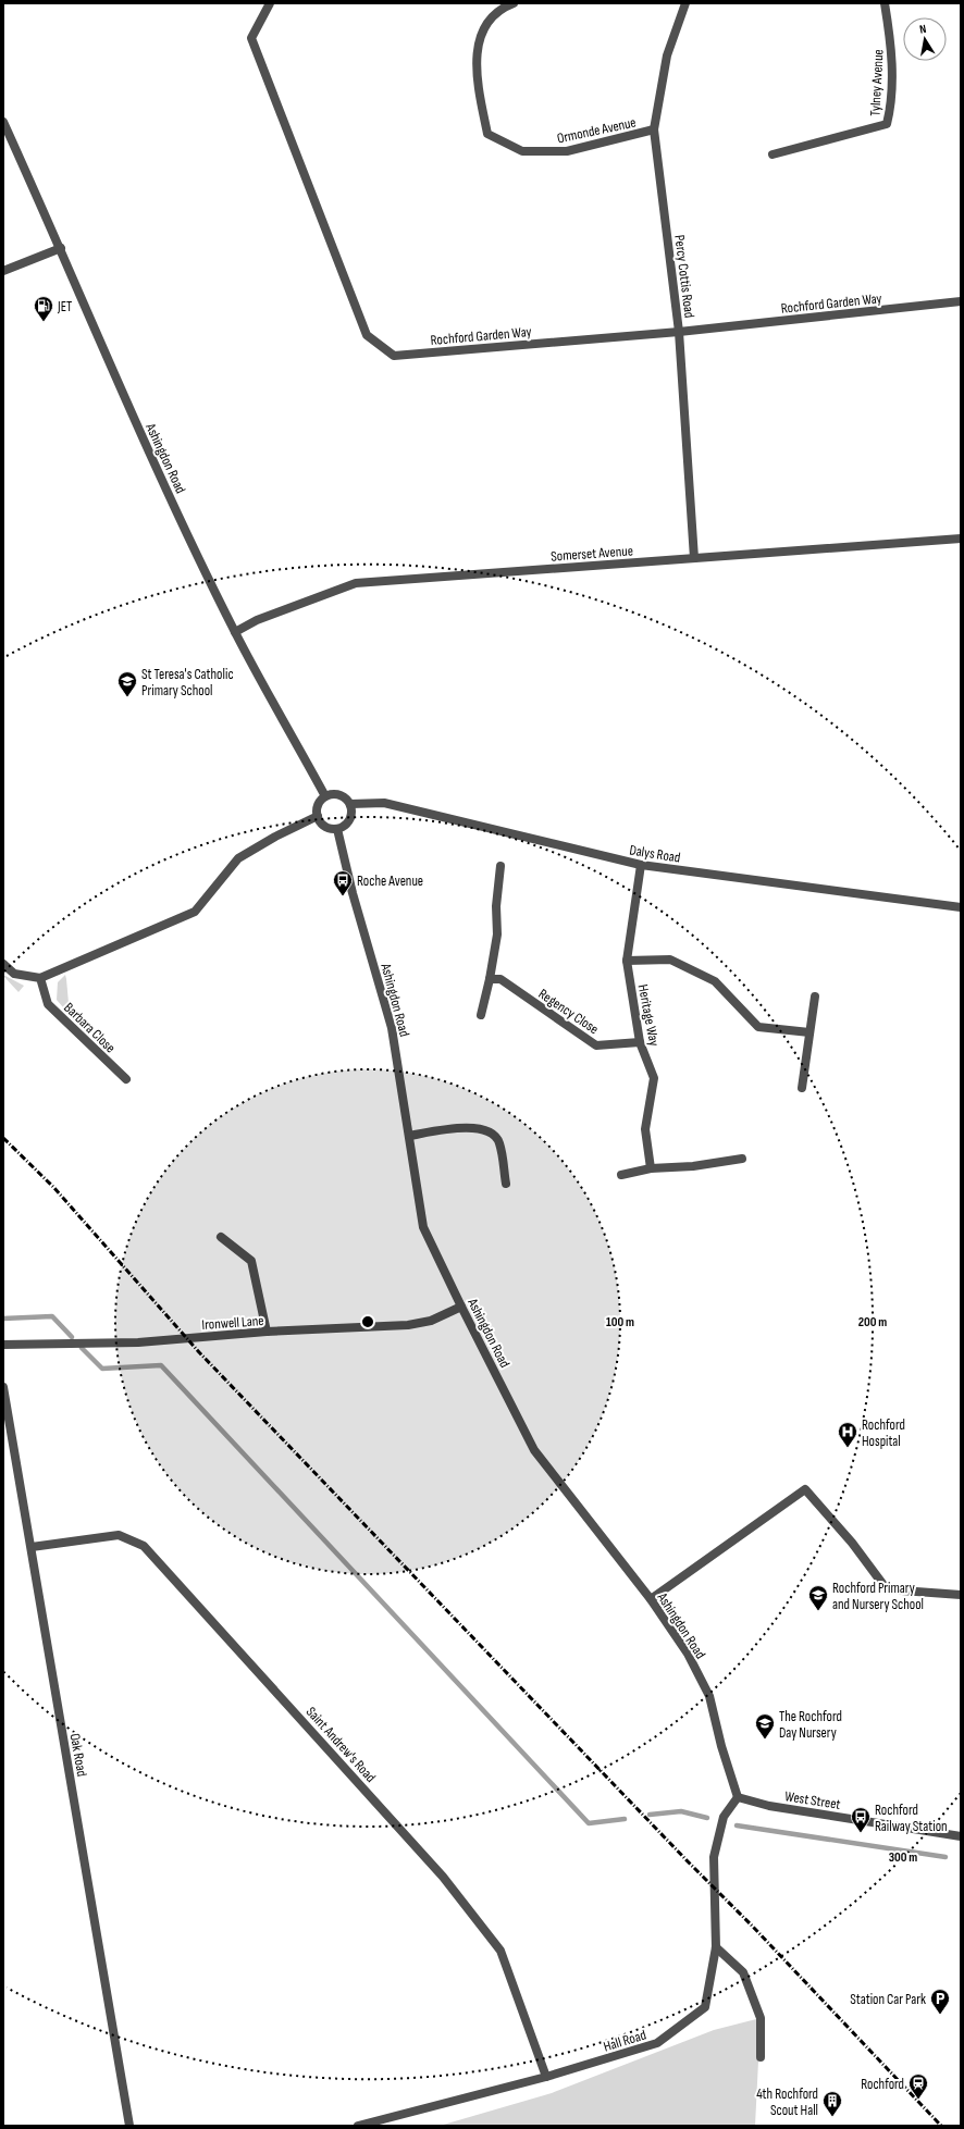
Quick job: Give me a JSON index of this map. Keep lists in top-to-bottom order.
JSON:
{
  "streets": {
    "street": [
      "Tylney Avenue",
      "Ormonde Avenue",
      "Percy Cottis Road",
      "Rochford Garden Way",
      "Ashingdon Road",
      "Somerset Avenue",
      "Dalys Road",
      "Regency Close",
      "Heritage Way",
      "Barbara Close",
      "Ironwell Lane",
      "Saint Andrew's Road",
      "Oak Road",
      "West Street",
      "Hall Road"
    ]
  },
  "crossings": [
    ["Ormonde Avenue", "Percy Cottis Road"],
    ["Percy Cottis Road", "Rochford Garden Way"],
    ["Percy Cottis Road", "Somerset Avenue"],
    ["Ashingdon Road", "Somerset Avenue"],
    ["Ashingdon Road", "Dalys Road"],
    ["Ashingdon Road", "Ironwell Lane"],
    ["Ashingdon Road", "West Street"],
    ["Ashingdon Road", "Hall Road"],
    ["Dalys Road", "Heritage Way"],
    ["Regency Close", "Heritage Way"],
    ["Saint Andrew's Road", "Oak Road"],
    ["Saint Andrew's Road", "Hall Road"],
    ["West Street", "Hall Road"]
  ],
  "places": {
    "fuel station": ["JET"],
    "school or university": ["St Teresa's Catholic Primary School", "Rochford Primary and Nursery School", "The Rochford Day Nursery"],
    "bus stop": ["Roche Avenue", "Rochford Railway Station"],
    "hospital": ["Rochford Hospital"],
    "parking": ["Station Car Park"],
    "station": ["Rochford"],
    "building": ["4th Rochford Scout Hall"]
  },
  "north": "top",
  "rings": ["100 m", "200 m", "300 m"]
}
